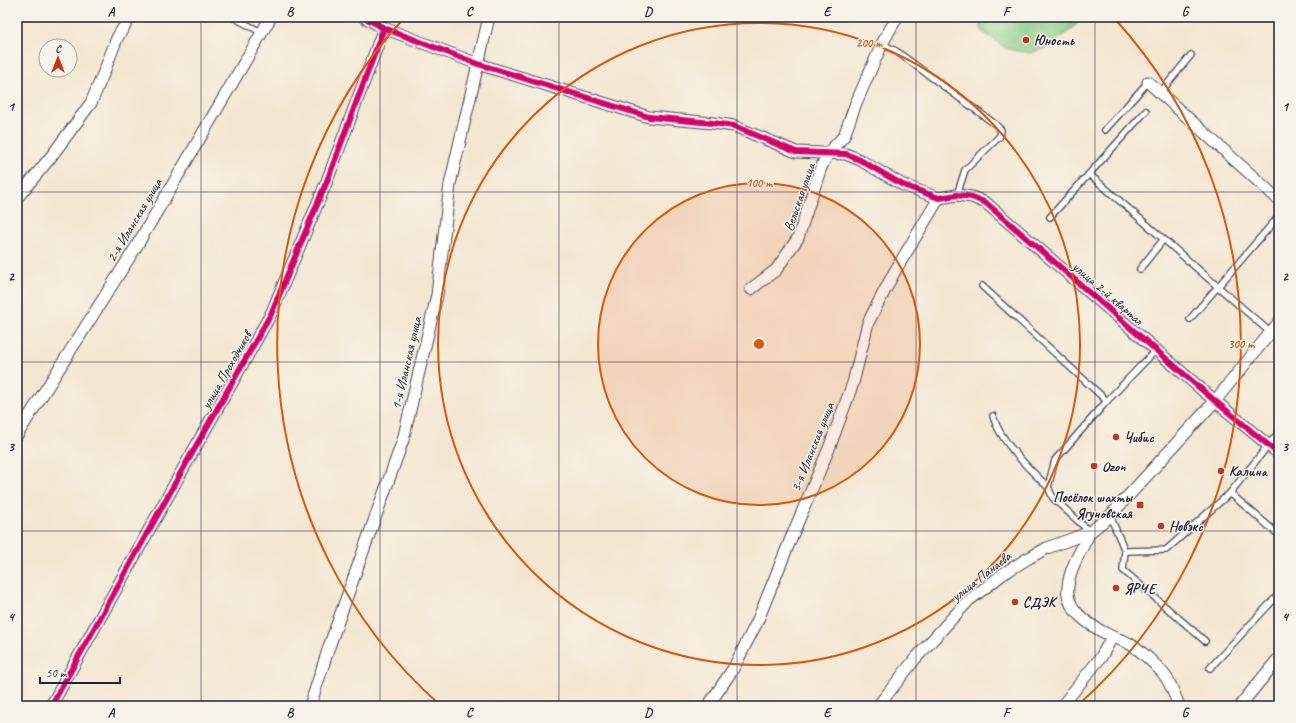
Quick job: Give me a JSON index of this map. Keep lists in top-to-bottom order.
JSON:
{
  "streets": {
    "street": [
      "Вельская улица",
      "2-я Иланская улица",
      "улица 2-й квартал",
      "1-я Иланская улица",
      "улица Проходчиков",
      "3-я Иланская улица",
      "улица Панаева"
    ]
  },
  "places": {
    "other": [
      "Юность",
      "Чибис",
      "Ozon",
      "Калина",
      "Новэкс",
      "ЯРЧЕ",
      "СДЭК"
    ],
    "transit": ["Посёлок шахты Ягуновская"]
  },
  "scale_bar": "50 m",
  "north": "top",
  "grid": {
    "columns": [
      "A",
      "B",
      "C",
      "D",
      "E",
      "F",
      "G"
    ],
    "rows": [
      "1",
      "2",
      "3",
      "4"
    ]
  },
  "rings": ["200 m", "100 m", "300 m"]
}
